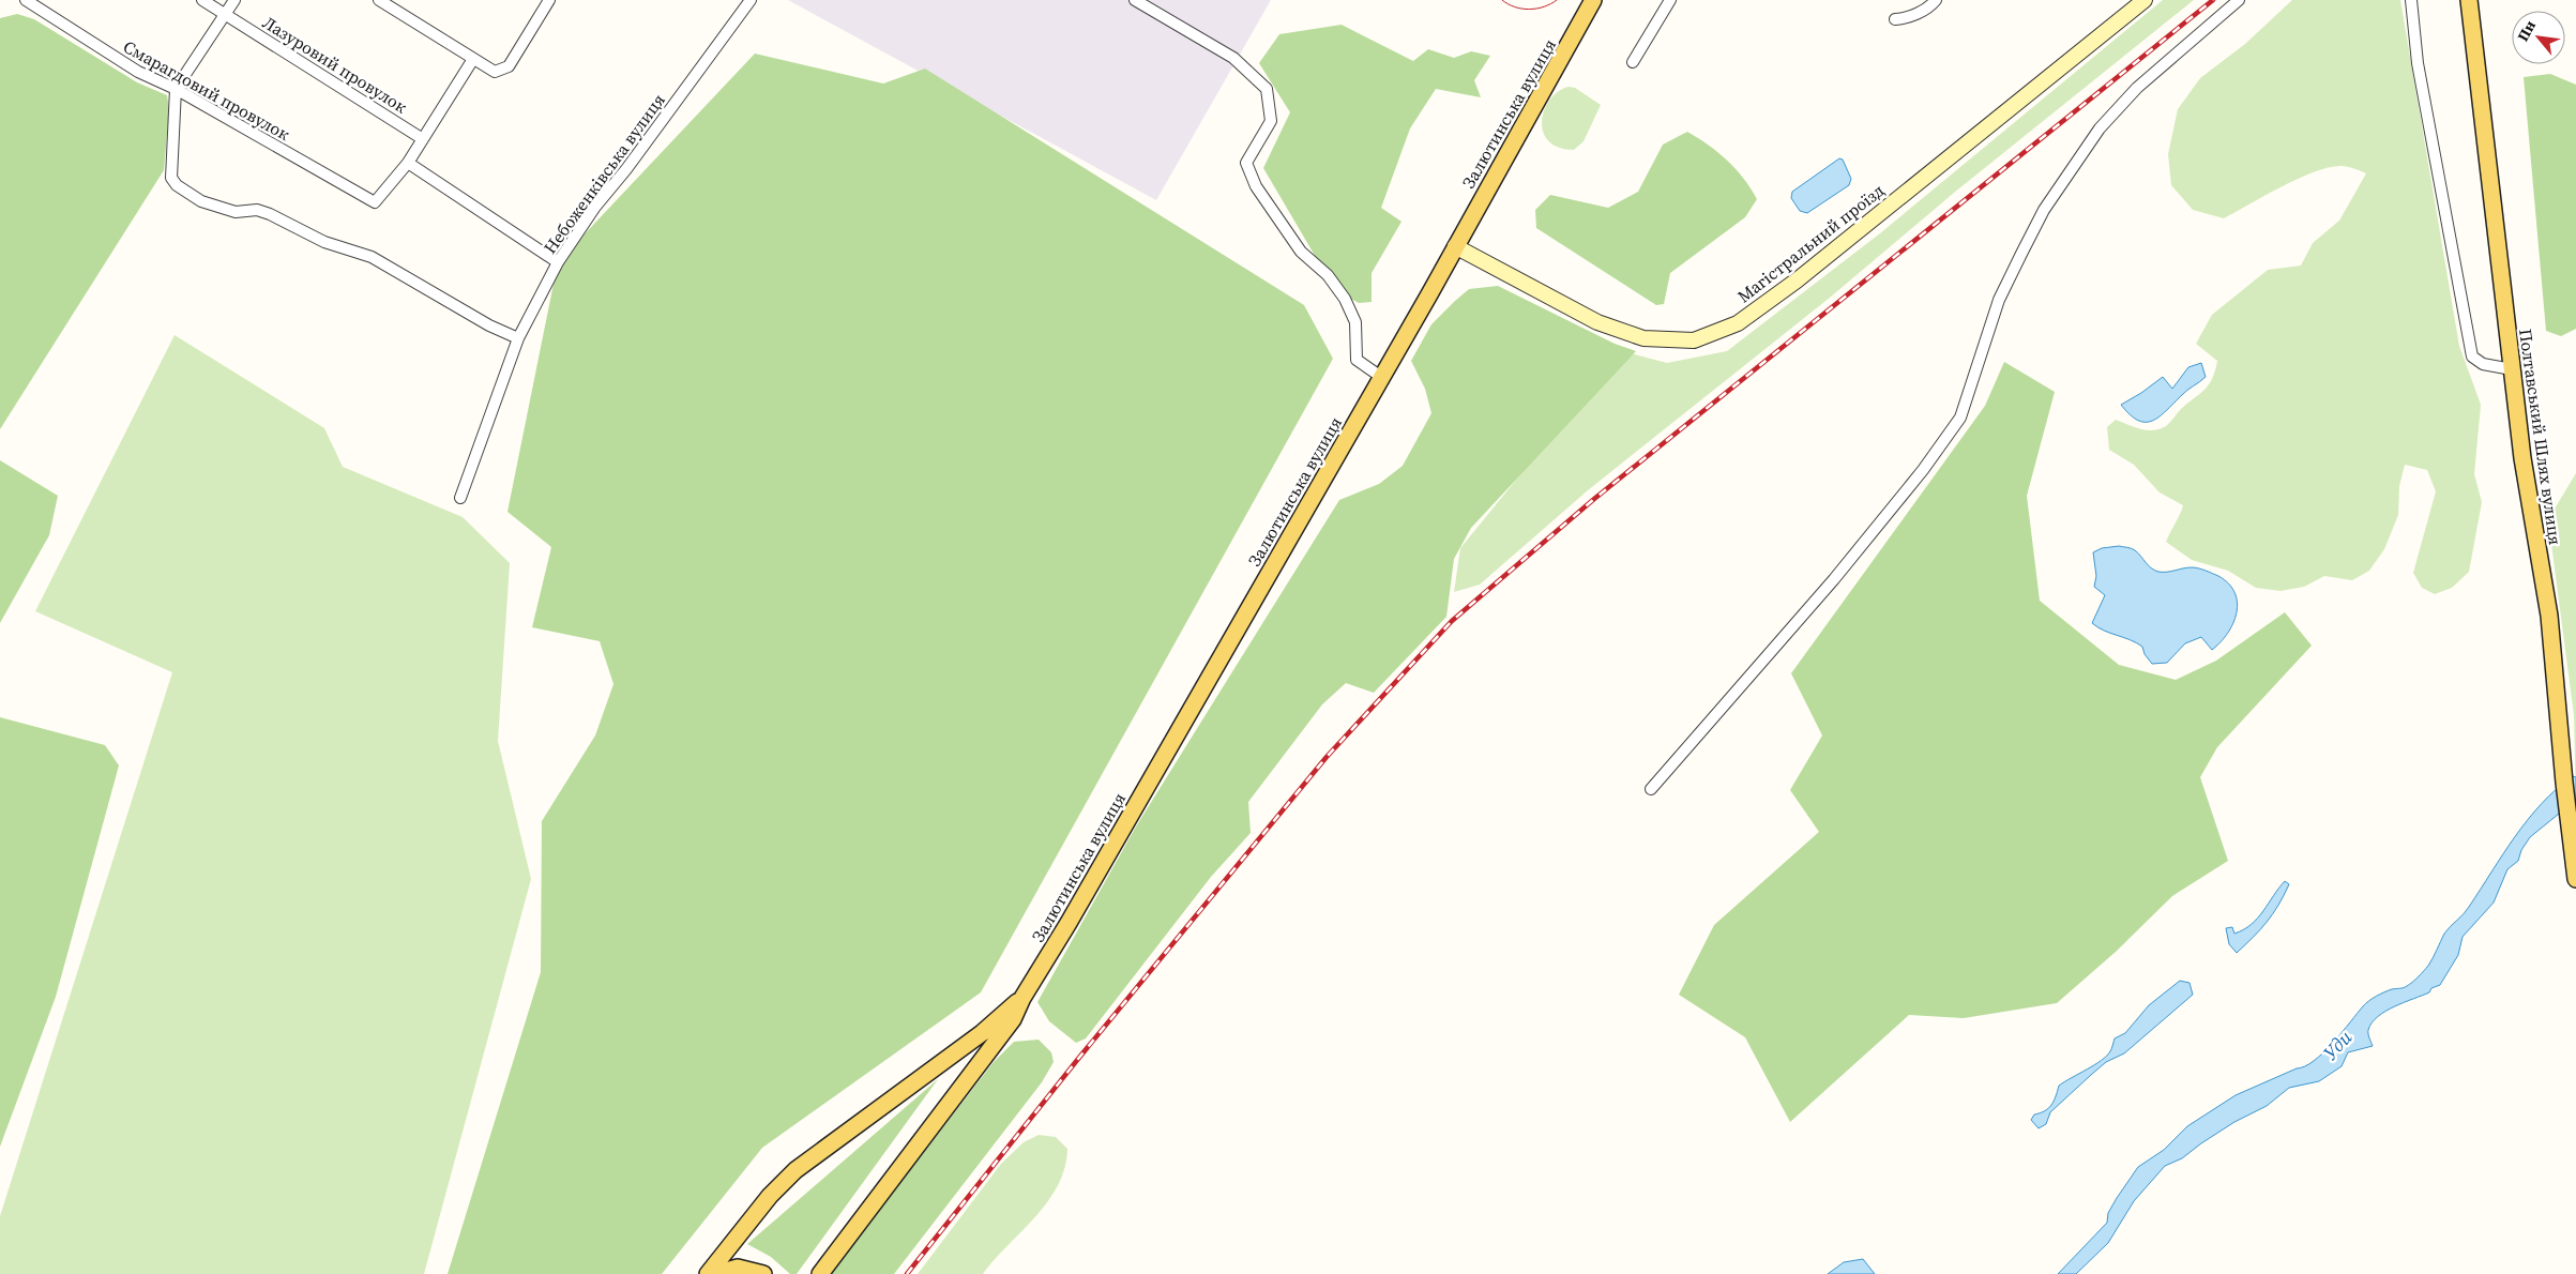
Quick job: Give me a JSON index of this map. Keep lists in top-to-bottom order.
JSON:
{
  "streets": {
    "main road": ["Залютинська вулиця", "Магістральний проїзд", "Полтавський Шлях вулиця"],
    "street": ["Лазуровий провулок", "Смарагдовий провулок", "Небоженківська вулиця"]
  },
  "crossings": [
    ["Залютинська вулиця", "Магістральний проїзд"]
  ],
  "water": ["Уди"],
  "north": "top left"
}
